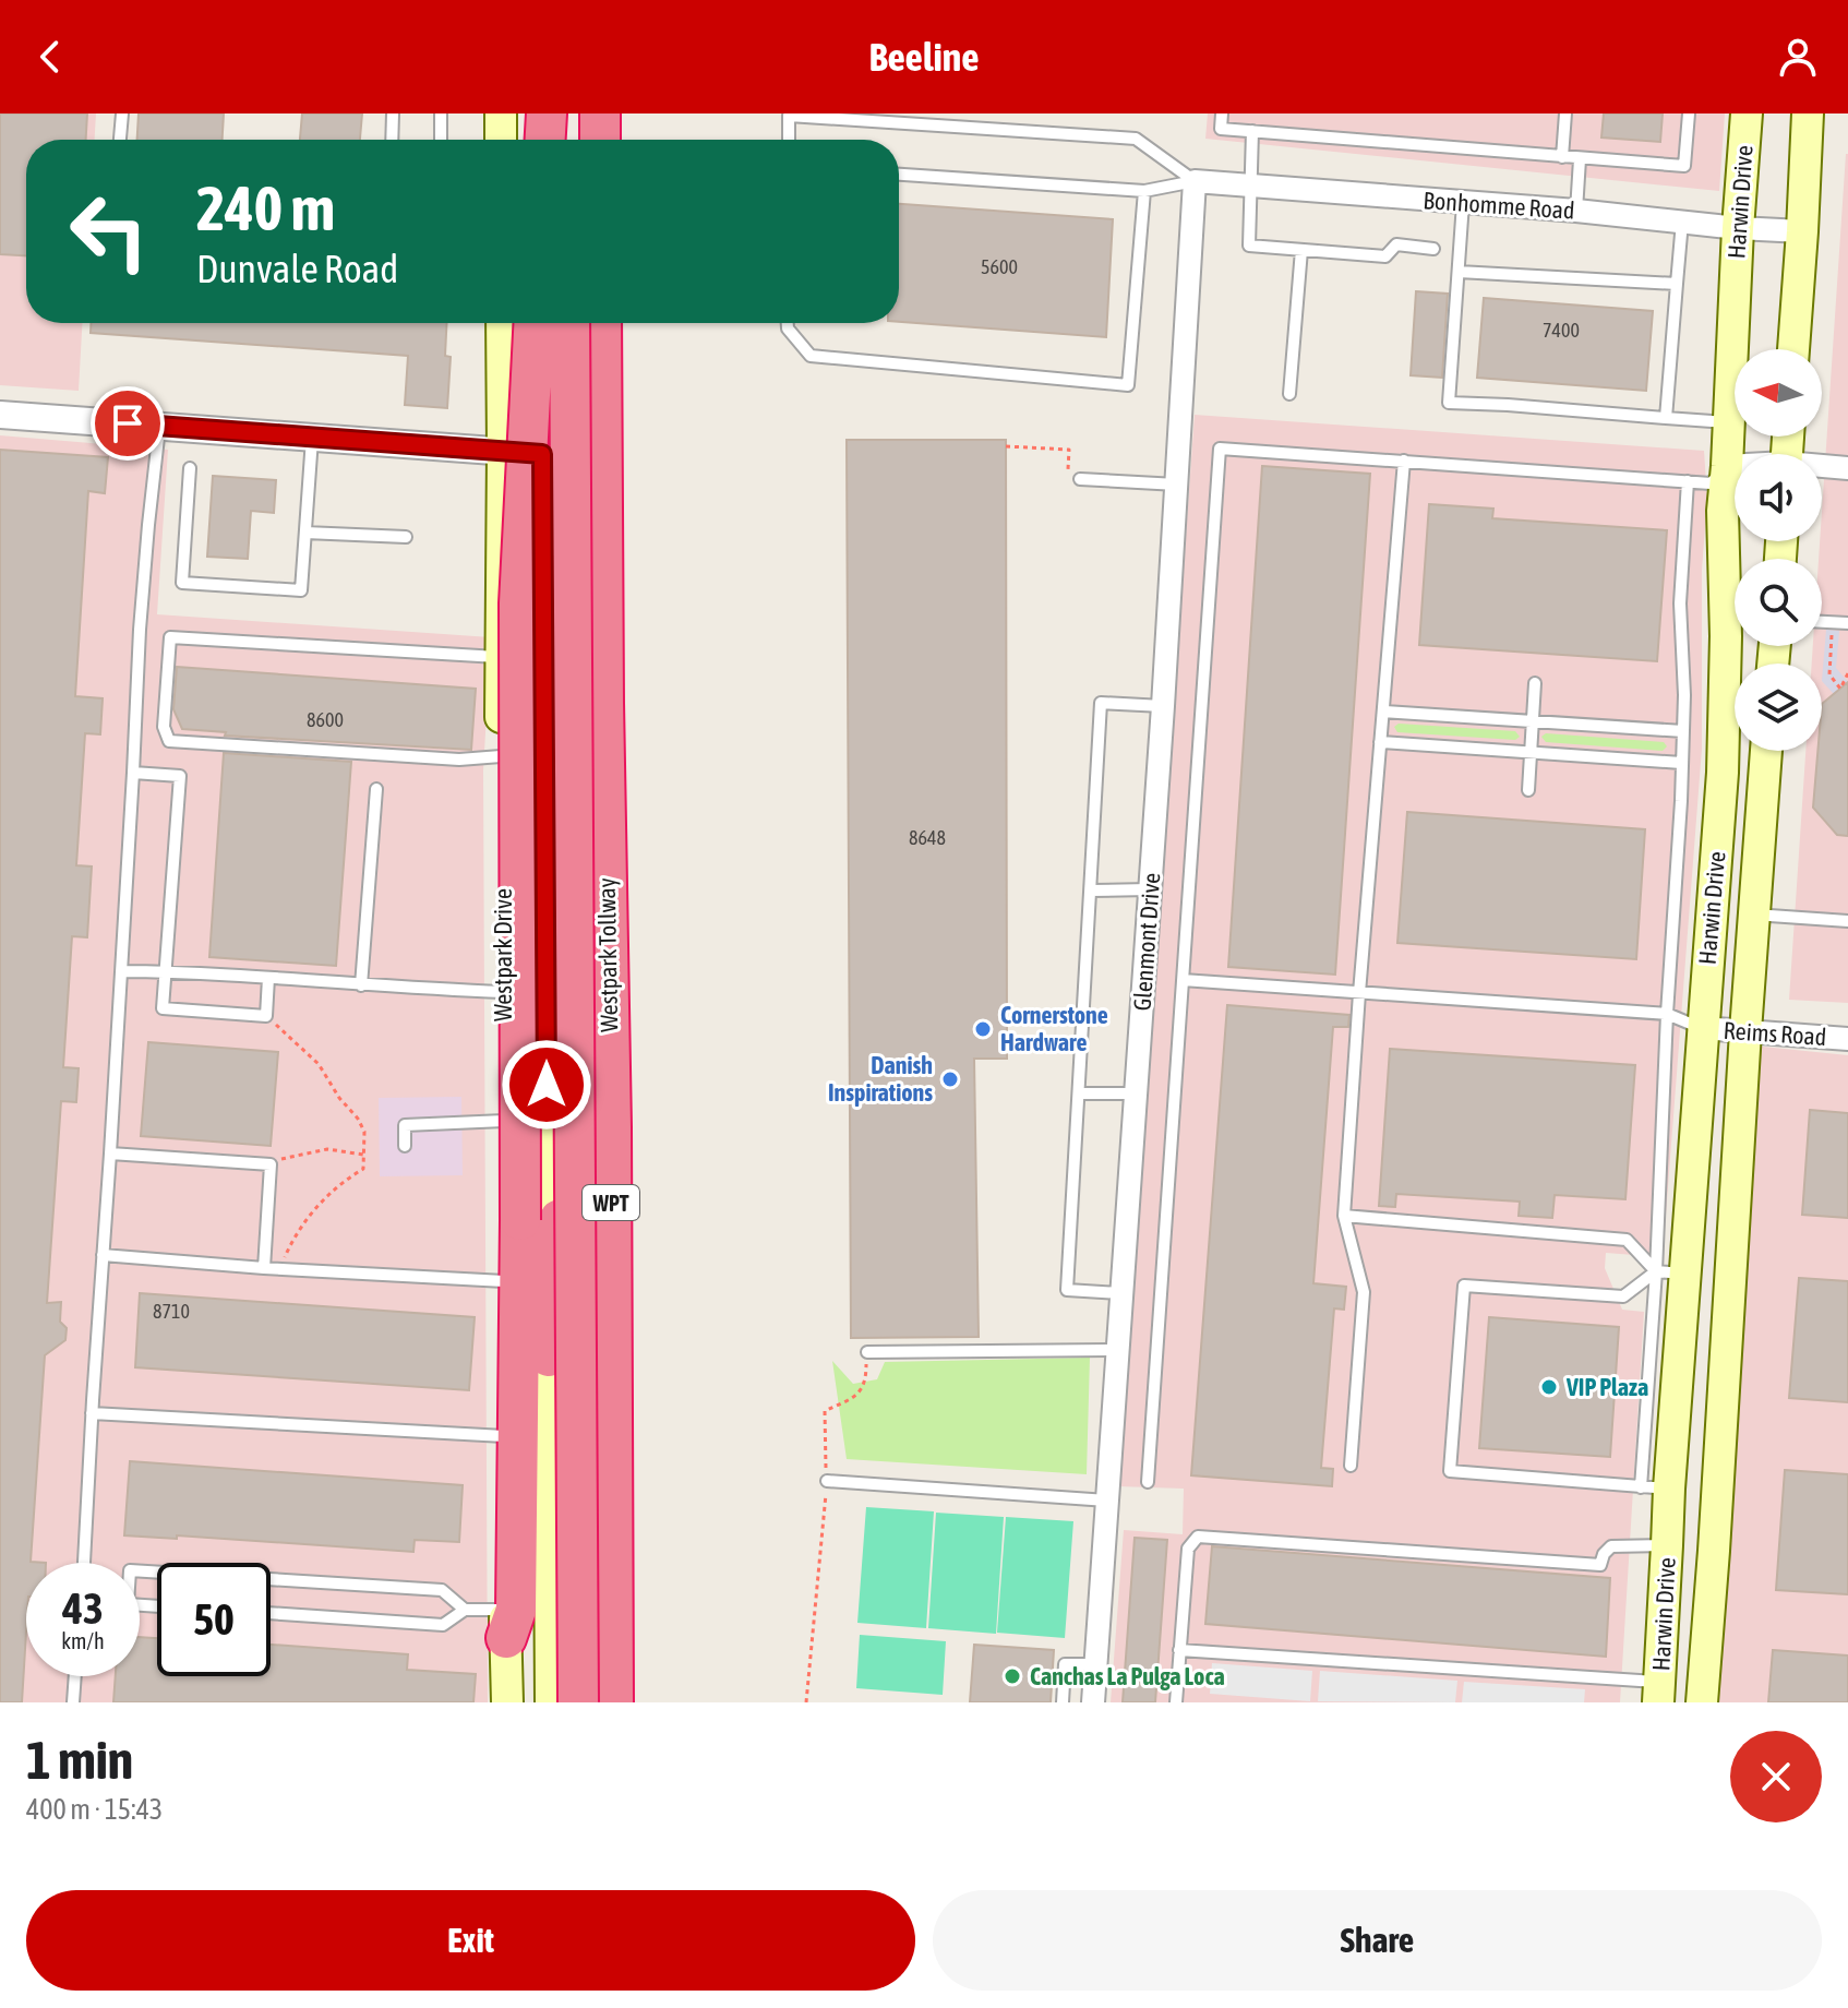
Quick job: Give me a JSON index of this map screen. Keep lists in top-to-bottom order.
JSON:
{
  "streets": {
    "highway": ["Westpark Tollway", "WPT"],
    "main road": ["Harwin Drive", "Westpark Drive"],
    "street": ["Bonhomme Road", "Glenmont Drive", "Reims Road"]
  },
  "crossings": [
    ["Harwin Drive", "Bonhomme Road"],
    ["Harwin Drive", "Reims Road"],
    ["Bonhomme Road", "Glenmont Drive"]
  ],
  "places": [
    "Cornerstone Hardware",
    "Danish Inspirations",
    "VIP Plaza",
    "Canchas La Pulga Loca"
  ],
  "house_numbers": [
    "5600",
    "7400",
    "8600",
    "8648",
    "8710"
  ],
  "north": "left",
  "page": {
    "header": "Beeline",
    "turn": ["240 m", "Dunvale Road"],
    "speed": "43 km/h",
    "limit": "50",
    "heading": ["1 min", "400 m · 15:43"],
    "buttons": ["Exit", "Share"]
  }
}
